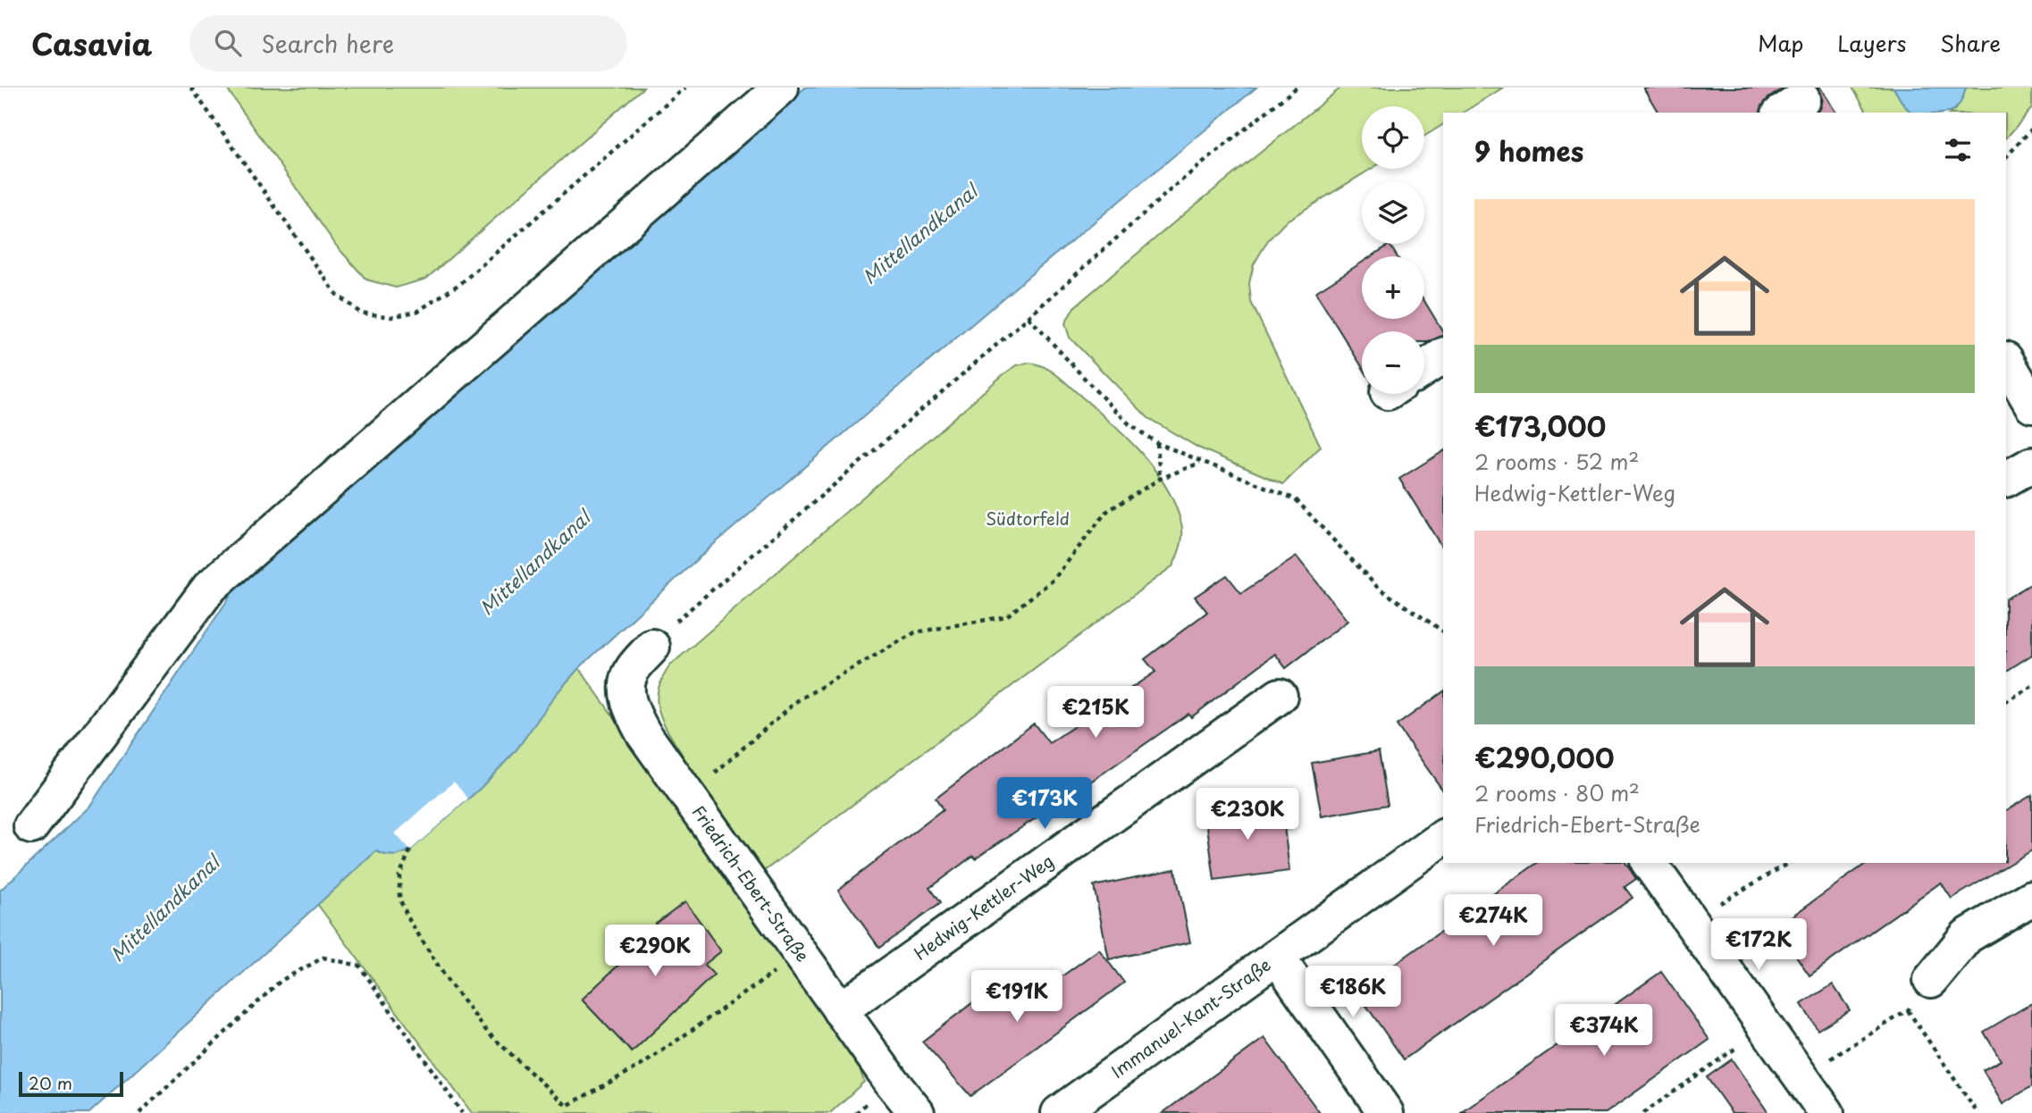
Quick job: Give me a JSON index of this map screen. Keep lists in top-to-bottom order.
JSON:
{
  "streets": {
    "street": ["Friedrich-Ebert-Straße", "Hedwig-Kettler-Weg", "Immanuel-Kant-Straße"]
  },
  "crossings": [
    ["Friedrich-Ebert-Straße", "Hedwig-Kettler-Weg"]
  ],
  "water": ["Mittellandkanal"],
  "parks": ["Südtorfeld"],
  "scale_bar": "20 m",
  "page": {
    "header": "Casavia",
    "search": "Search here",
    "nav": ["Map", "Layers", "Share"],
    "map_buttons": ["+", "−"],
    "heading": "9 homes",
    "list": [
      {
        "name": "€173,000",
        "note": "2 rooms · 52 m² · Hedwig-Kettler-Weg"
      },
      {
        "name": "€290,000",
        "note": "2 rooms · 80 m² · Friedrich-Ebert-Straße"
      }
    ],
    "price": [
      "€215K",
      "€173K",
      "€230K",
      "€274K",
      "€172K",
      "€290K",
      "€186K",
      "€191K",
      "€374K"
    ],
    "scale": "20 m"
  }
}
